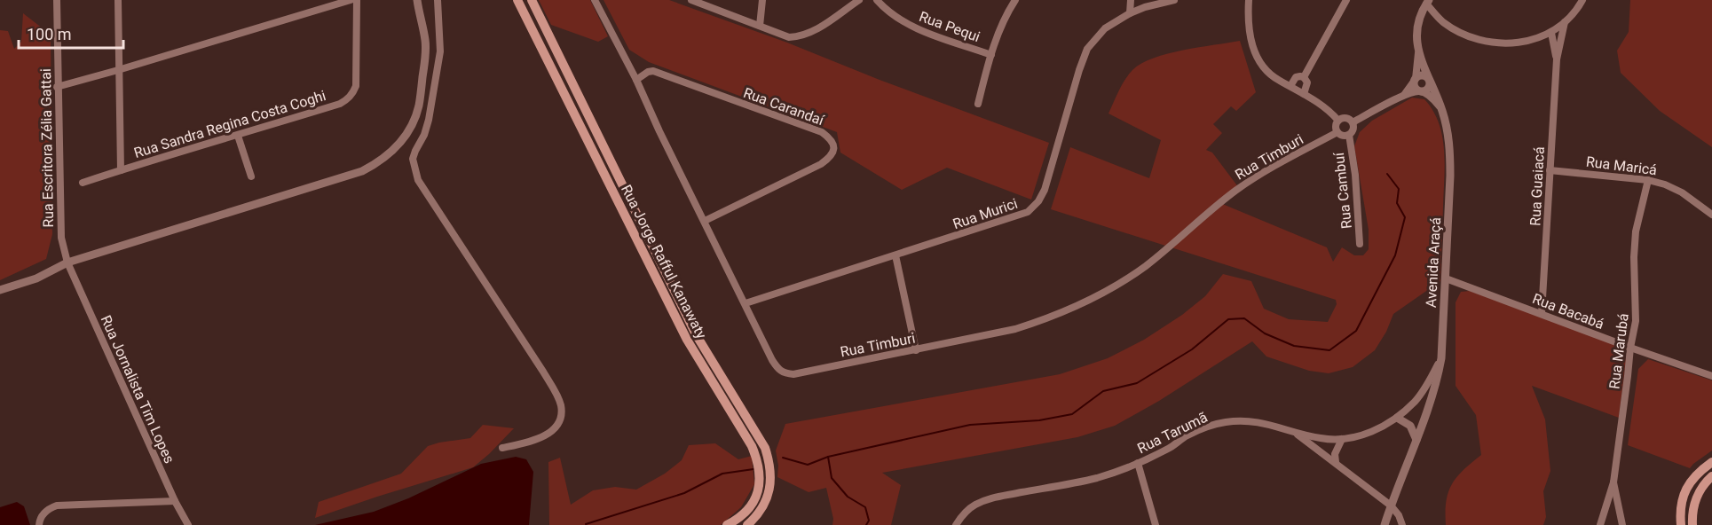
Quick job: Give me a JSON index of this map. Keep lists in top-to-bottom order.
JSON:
{
  "streets": {
    "main road": ["Rua Jorge Rafful Kanawaty"],
    "street": [
      "Rua Pequi",
      "Rua Carandaí",
      "Rua Sandra Regina Costa Coghi",
      "Rua Escritora Zélia Gattai",
      "Rua Timburi",
      "Rua Maricá",
      "Rua Guaiacá",
      "Rua Cambuí",
      "Rua Murici",
      "Avenida Araçá",
      "Rua Bacabá",
      "Rua Marubá",
      "Rua Jornalista Tim Lopes",
      "Rua Tarumã"
    ]
  },
  "crossings": [
    ["Rua Carandaí", "Rua Timburi"],
    ["Rua Escritora Zélia Gattai", "Rua Jornalista Tim Lopes"],
    ["Rua Timburi", "Rua Cambuí"],
    ["Rua Timburi", "Rua Murici"],
    ["Rua Maricá", "Rua Guaiacá"],
    ["Rua Maricá", "Rua Marubá"],
    ["Rua Guaiacá", "Rua Bacabá"],
    ["Avenida Araçá", "Rua Bacabá"],
    ["Avenida Araçá", "Rua Tarumã"],
    ["Rua Bacabá", "Rua Marubá"]
  ],
  "scale_bar": "100 m"
}
